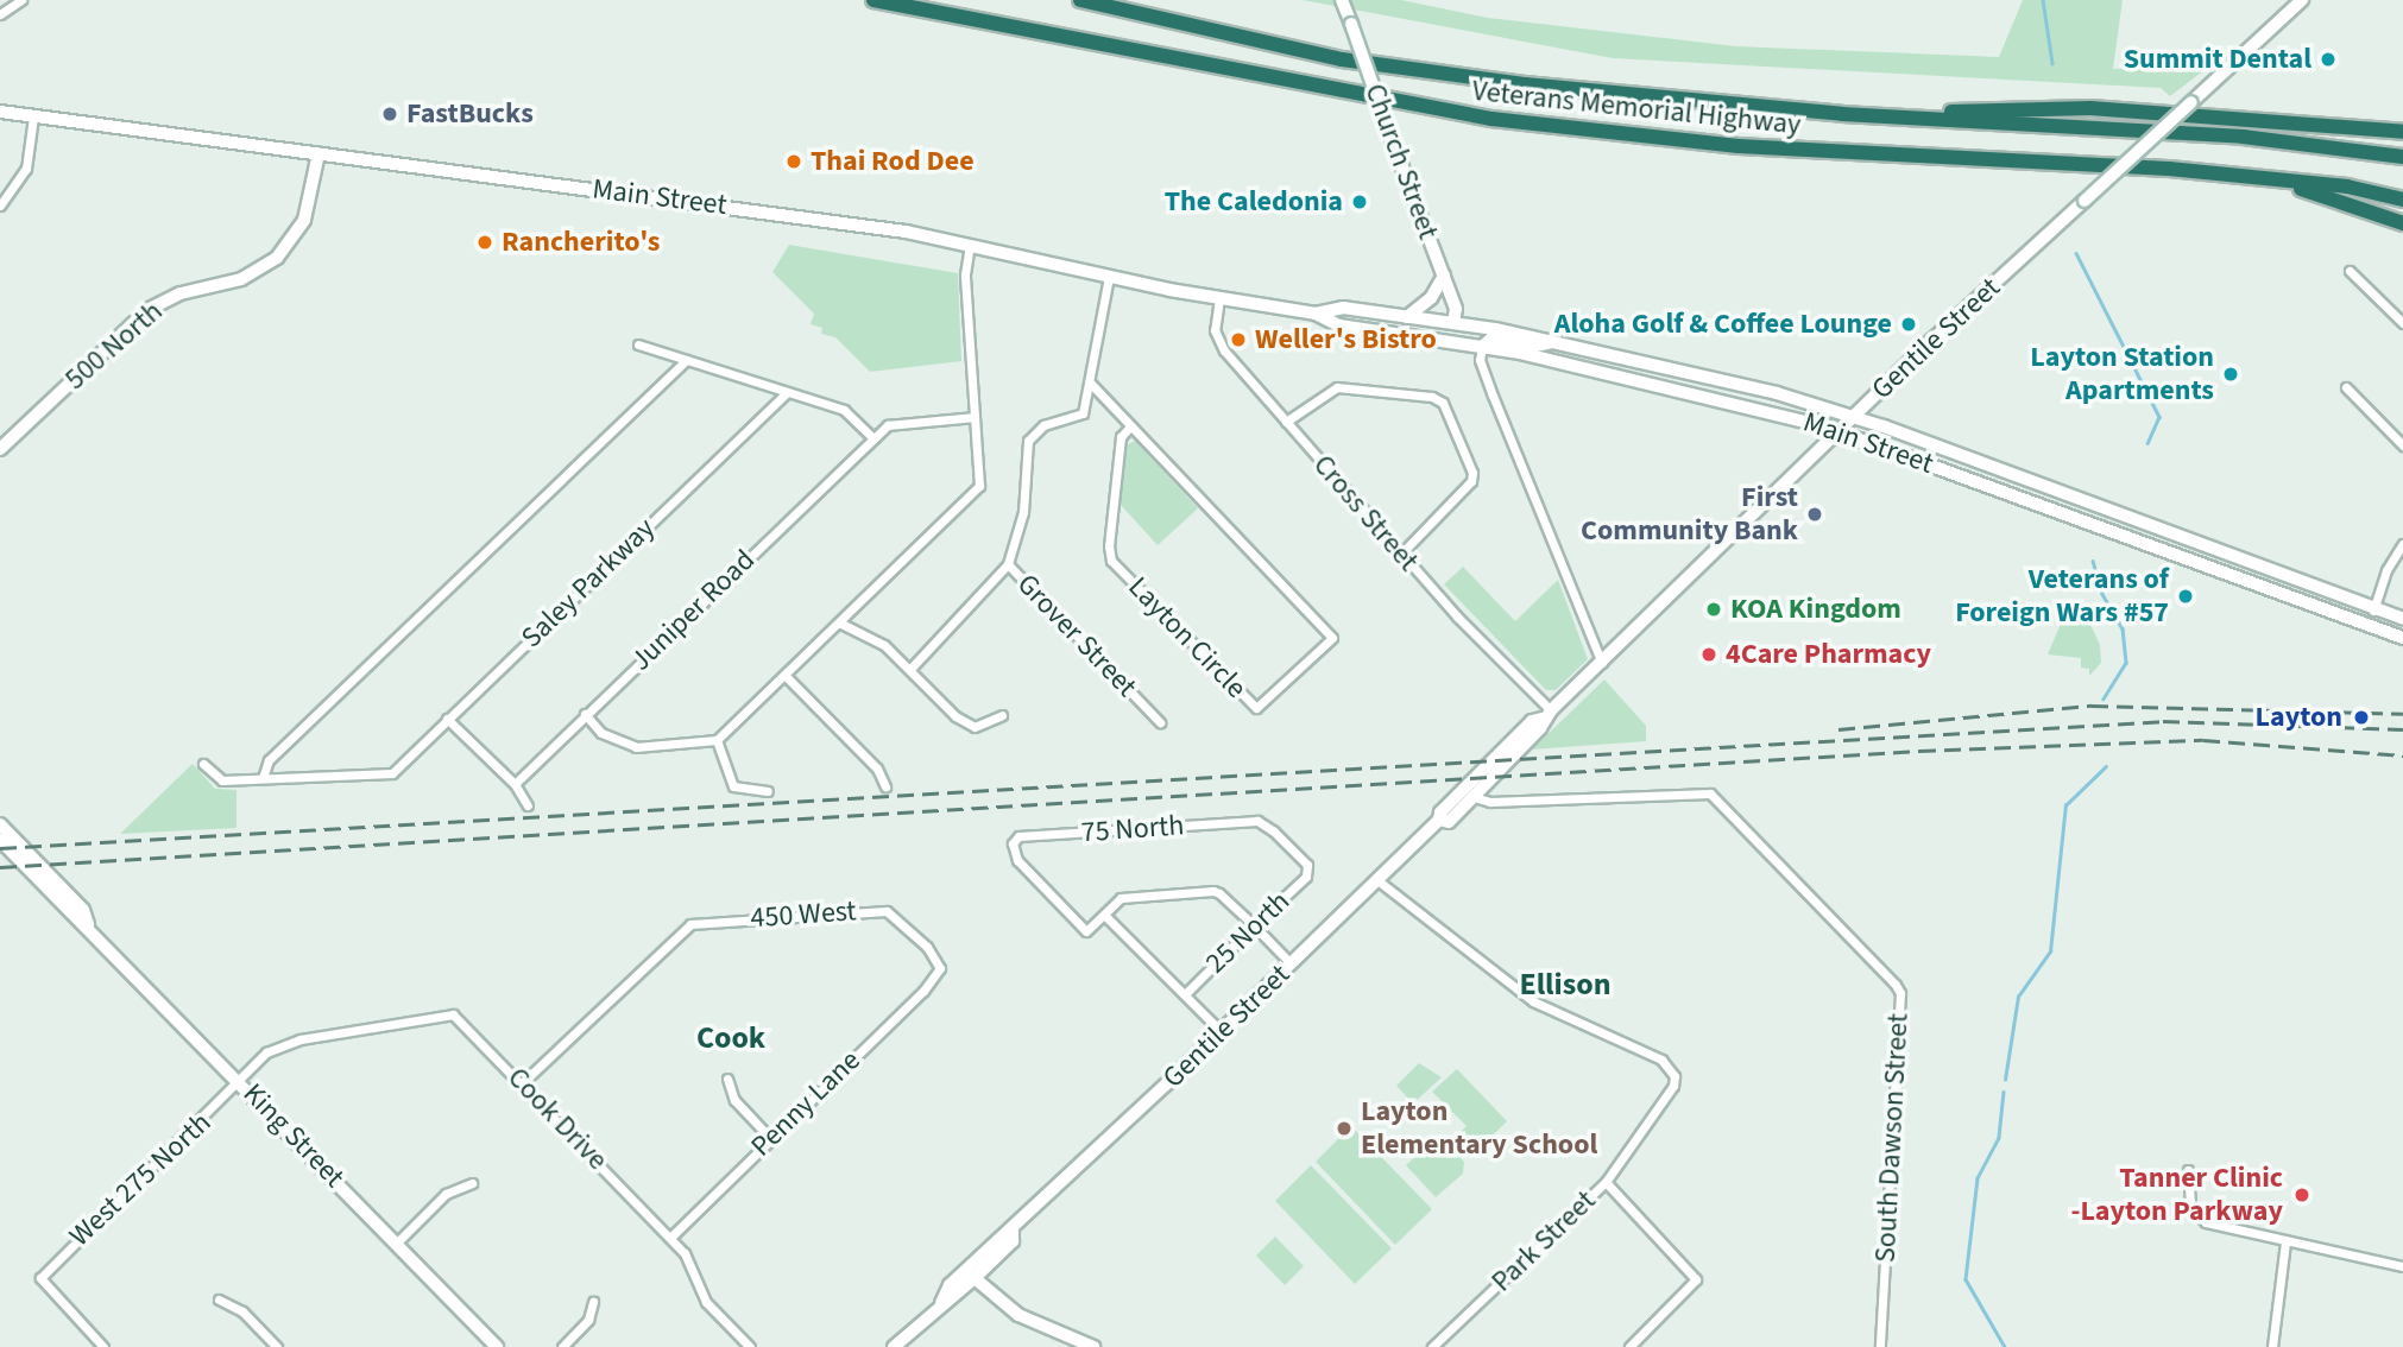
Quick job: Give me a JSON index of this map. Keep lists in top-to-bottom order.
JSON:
{
  "streets": {
    "highway": ["Veterans Memorial Highway"],
    "main road": [
      "Church Street",
      "Main Street",
      "Gentile Street",
      "500 North",
      "King Street"
    ],
    "street": [
      "Cross Street",
      "Saley Parkway",
      "Juniper Road",
      "Grover Street",
      "Layton Circle",
      "75 North",
      "450 West",
      "25 North",
      "Penny Lane",
      "Cook Drive",
      "South Dawson Street",
      "West 275 North",
      "Park Street"
    ]
  },
  "crossings": [
    ["Church Street", "Main Street"],
    ["Main Street", "Gentile Street"],
    ["Main Street", "500 North"],
    ["Main Street", "Cross Street"],
    ["Gentile Street", "Cross Street"],
    ["Gentile Street", "South Dawson Street"],
    ["Gentile Street", "Park Street"],
    ["Grover Street", "Layton Circle"],
    ["75 North", "25 North"],
    ["450 West", "Penny Lane"],
    ["450 West", "Cook Drive"],
    ["Penny Lane", "Cook Drive"],
    ["Cook Drive", "West 275 North"],
    ["King Street", "West 275 North"]
  ],
  "districts": ["Ellison", "Cook"],
  "places": [
    "Summit Dental",
    "FastBucks",
    "Thai Rod Dee",
    "The Caledonia",
    "Rancherito's",
    "Aloha Golf & Coffee Lounge",
    "Weller's Bistro",
    "Layton Station Apartments",
    "First Community Bank",
    "Veterans of Foreign Wars #57",
    "KOA Kingdom",
    "4Care Pharmacy",
    "Layton",
    "Layton Elementary School",
    "Tanner Clinic -Layton Parkway"
  ]
}
